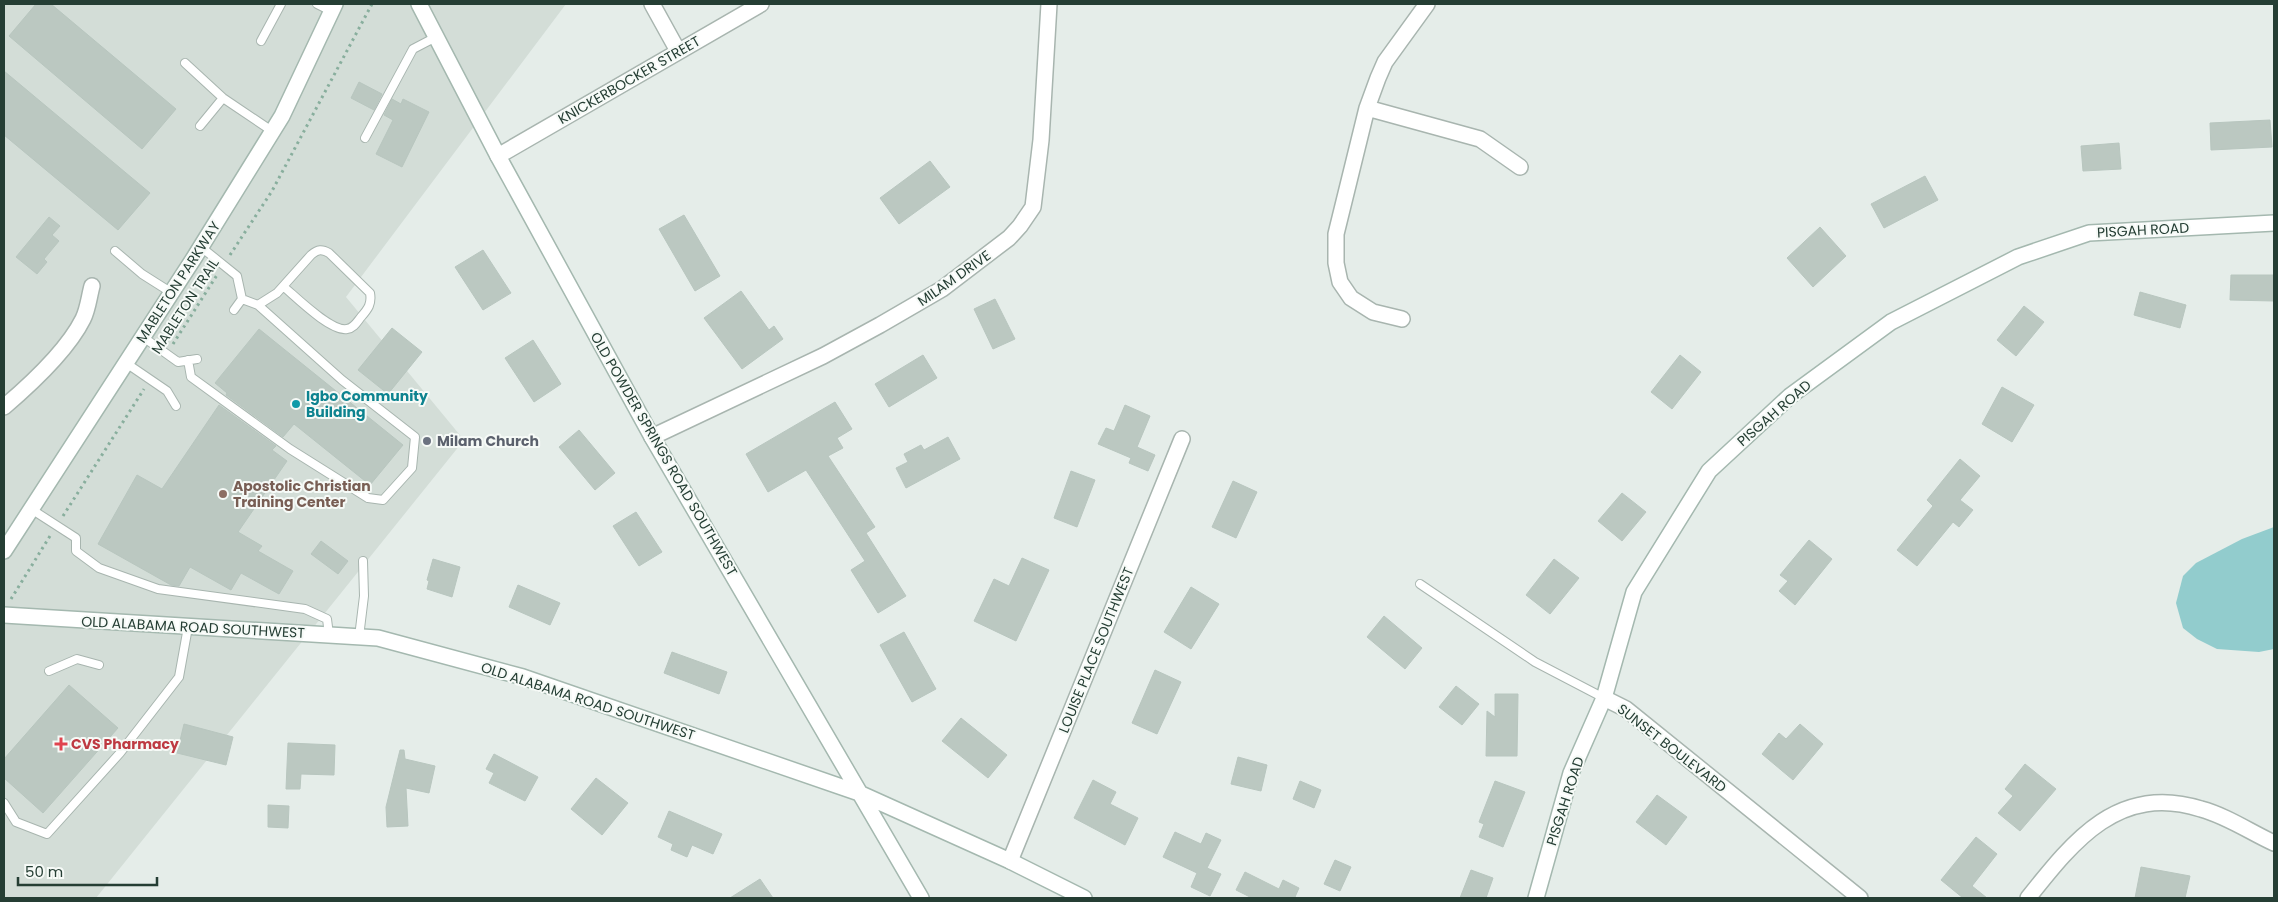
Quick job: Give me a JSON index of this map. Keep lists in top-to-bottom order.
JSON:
{
  "streets": {
    "street": [
      "KNICKERBOCKER STREET",
      "PISGAH ROAD",
      "MILAM DRIVE",
      "MABLETON PARKWAY",
      "OLD POWDER SPRINGS ROAD SOUTHWEST",
      "OLD ALABAMA ROAD SOUTHWEST",
      "LOUISE PLACE SOUTHWEST",
      "SUNSET BOULEVARD"
    ],
    "path": ["MABLETON TRAIL"]
  },
  "crossings": [
    ["KNICKERBOCKER STREET", "OLD POWDER SPRINGS ROAD SOUTHWEST"],
    ["PISGAH ROAD", "SUNSET BOULEVARD"],
    ["MILAM DRIVE", "OLD POWDER SPRINGS ROAD SOUTHWEST"],
    ["OLD POWDER SPRINGS ROAD SOUTHWEST", "OLD ALABAMA ROAD SOUTHWEST"],
    ["OLD ALABAMA ROAD SOUTHWEST", "LOUISE PLACE SOUTHWEST"]
  ],
  "places": {
    "other": ["Igbo Community Building", "Milam Church", "Apostolic Christian Training Center"],
    "health": ["CVS Pharmacy"]
  },
  "scale_bar": "50 m"
}
